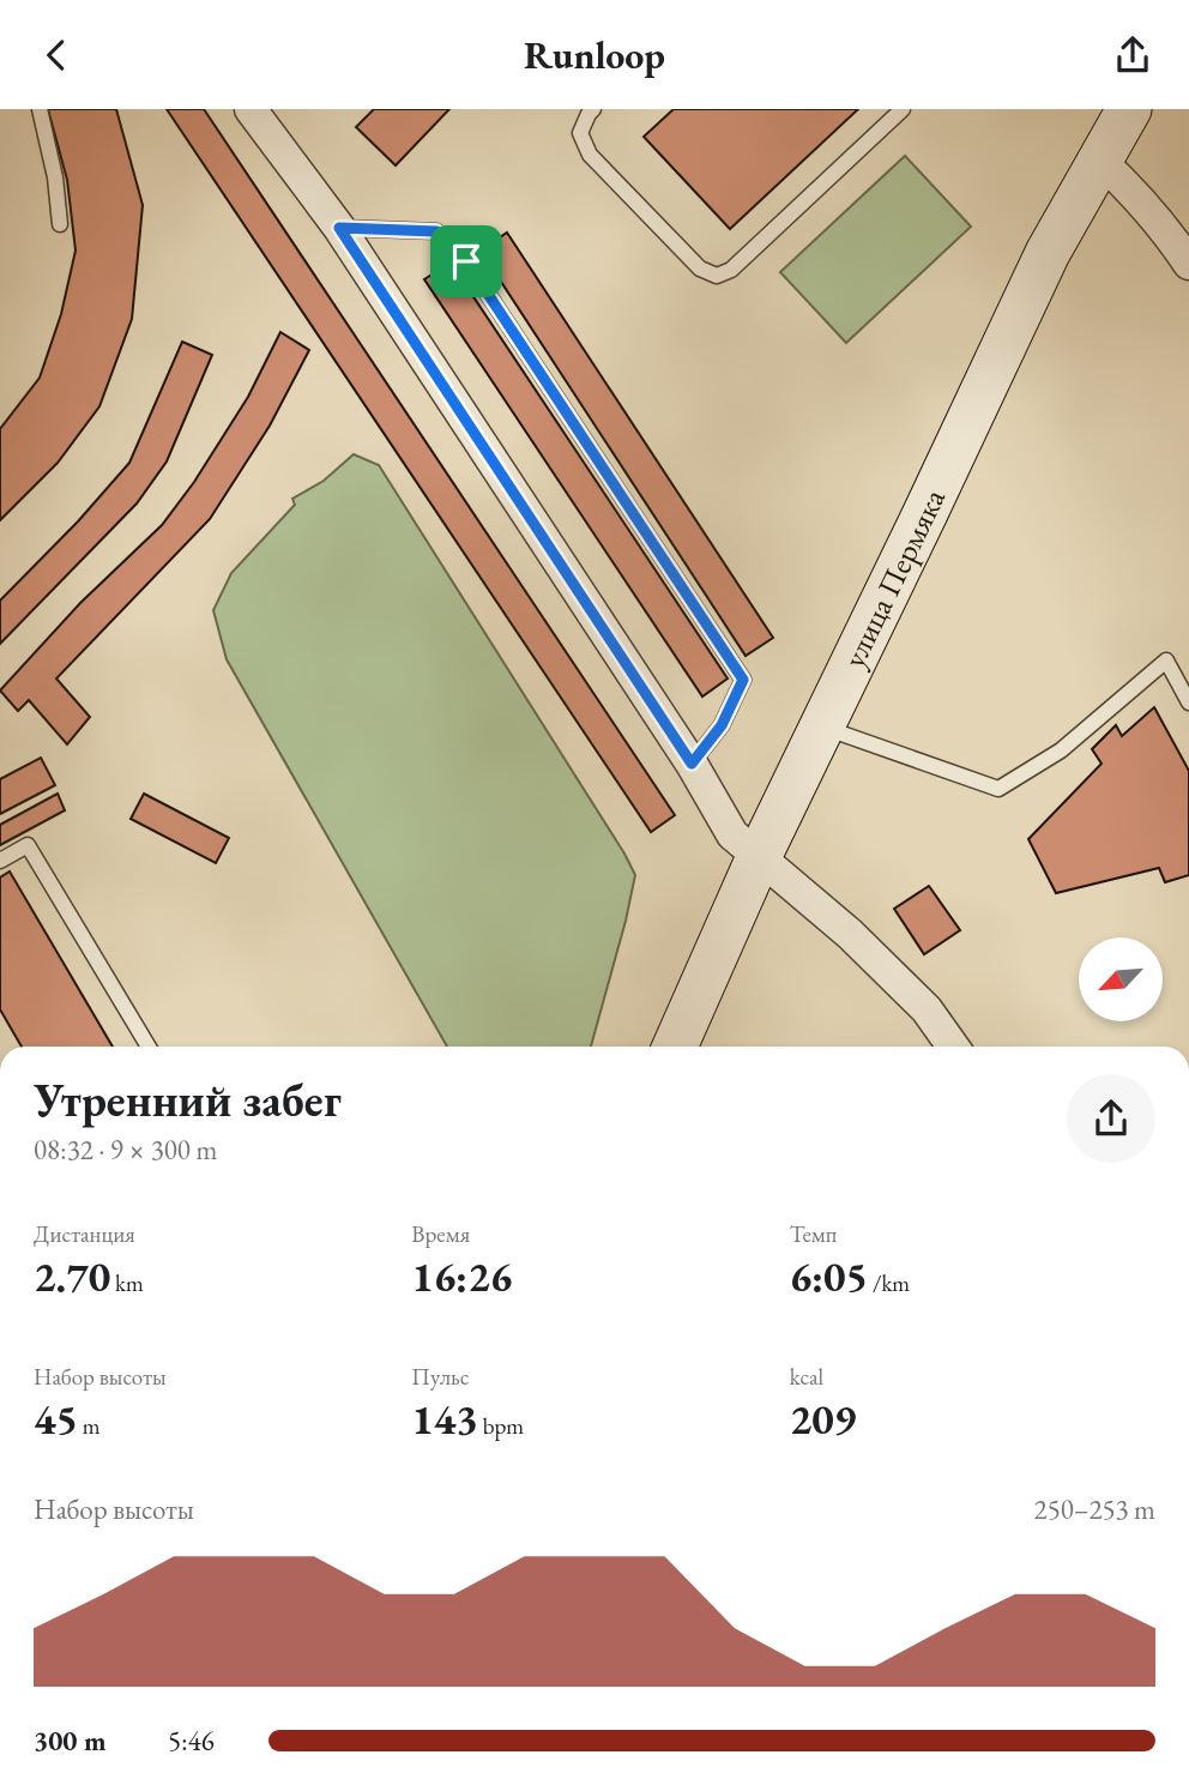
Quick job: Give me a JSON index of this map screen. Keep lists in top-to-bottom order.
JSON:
{
  "streets": {
    "main road": ["улица Пермяка"]
  },
  "north": "bottom left",
  "page": {
    "header": "Runloop",
    "heading": ["Утренний забег", "08:32 · 9 × 300 m"],
    "stats": [
      ["Дистанция", "2.70 km"],
      ["Время", "16:26"],
      ["Темп", "6:05 /km"],
      ["Набор высоты", "45 m"],
      ["Пульс", "143 bpm"],
      ["kcal", "209"]
    ],
    "chart": ["Набор высоты", "250–253 m"],
    "list": [
      {
        "name": "300 m",
        "note": "5:46"
      }
    ]
  }
}
